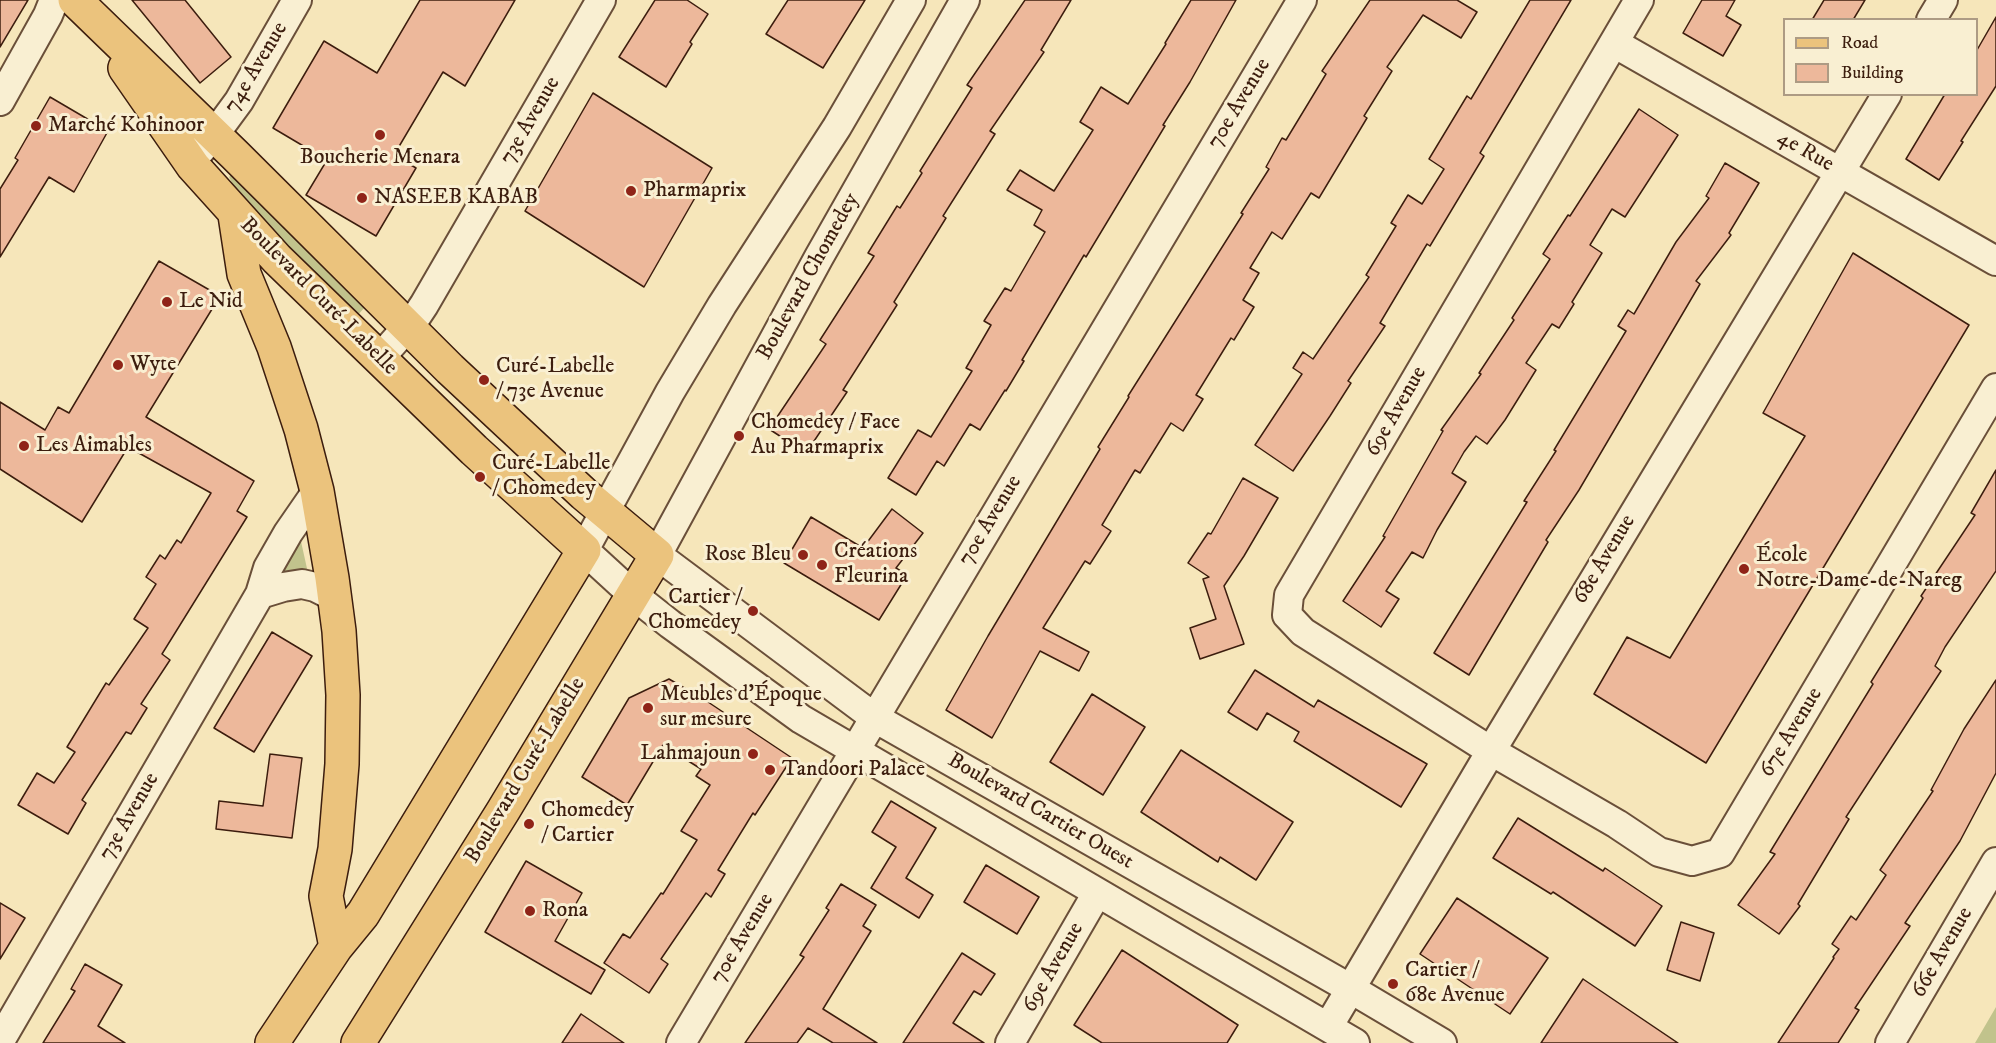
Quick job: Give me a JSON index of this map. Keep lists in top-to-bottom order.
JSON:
{
  "streets": {
    "main road": ["Boulevard Curé-Labelle"],
    "street": [
      "74e Avenue",
      "70e Avenue",
      "73e Avenue",
      "4e Rue",
      "Boulevard Chomedey",
      "69e Avenue",
      "68e Avenue",
      "67e Avenue",
      "Boulevard Cartier Ouest",
      "66e Avenue"
    ]
  },
  "crossings": [
    ["74e Avenue", "Boulevard Curé-Labelle"],
    ["70e Avenue", "Boulevard Cartier Ouest"],
    ["73e Avenue", "Boulevard Curé-Labelle"],
    ["4e Rue", "69e Avenue"],
    ["4e Rue", "68e Avenue"],
    ["Boulevard Chomedey", "Boulevard Curé-Labelle"],
    ["Boulevard Chomedey", "Boulevard Cartier Ouest"],
    ["Boulevard Curé-Labelle", "Boulevard Cartier Ouest"],
    ["69e Avenue", "68e Avenue"],
    ["69e Avenue", "67e Avenue"],
    ["69e Avenue", "Boulevard Cartier Ouest"],
    ["68e Avenue", "67e Avenue"],
    ["68e Avenue", "Boulevard Cartier Ouest"]
  ],
  "places": [
    "Marché Kohinoor",
    "Boucherie Menara",
    "Pharmaprix",
    "NASEEB KABAB",
    "Le Nid",
    "Wyte",
    "Curé-Labelle / 73e Avenue",
    "Chomedey / Face Au Pharmaprix",
    "Les Aimables",
    "Curé-Labelle / Chomedey",
    "Rose Bleu",
    "Créations Fleurina",
    "École Notre-Dame-de-Nareg",
    "Cartier / Chomedey",
    "Meubles d'Époque sur mesure",
    "Lahmajoun",
    "Tandoori Palace",
    "Chomedey / Cartier",
    "Rona",
    "Cartier / 68e Avenue"
  ],
  "legend": ["Road", "Building"]
}
